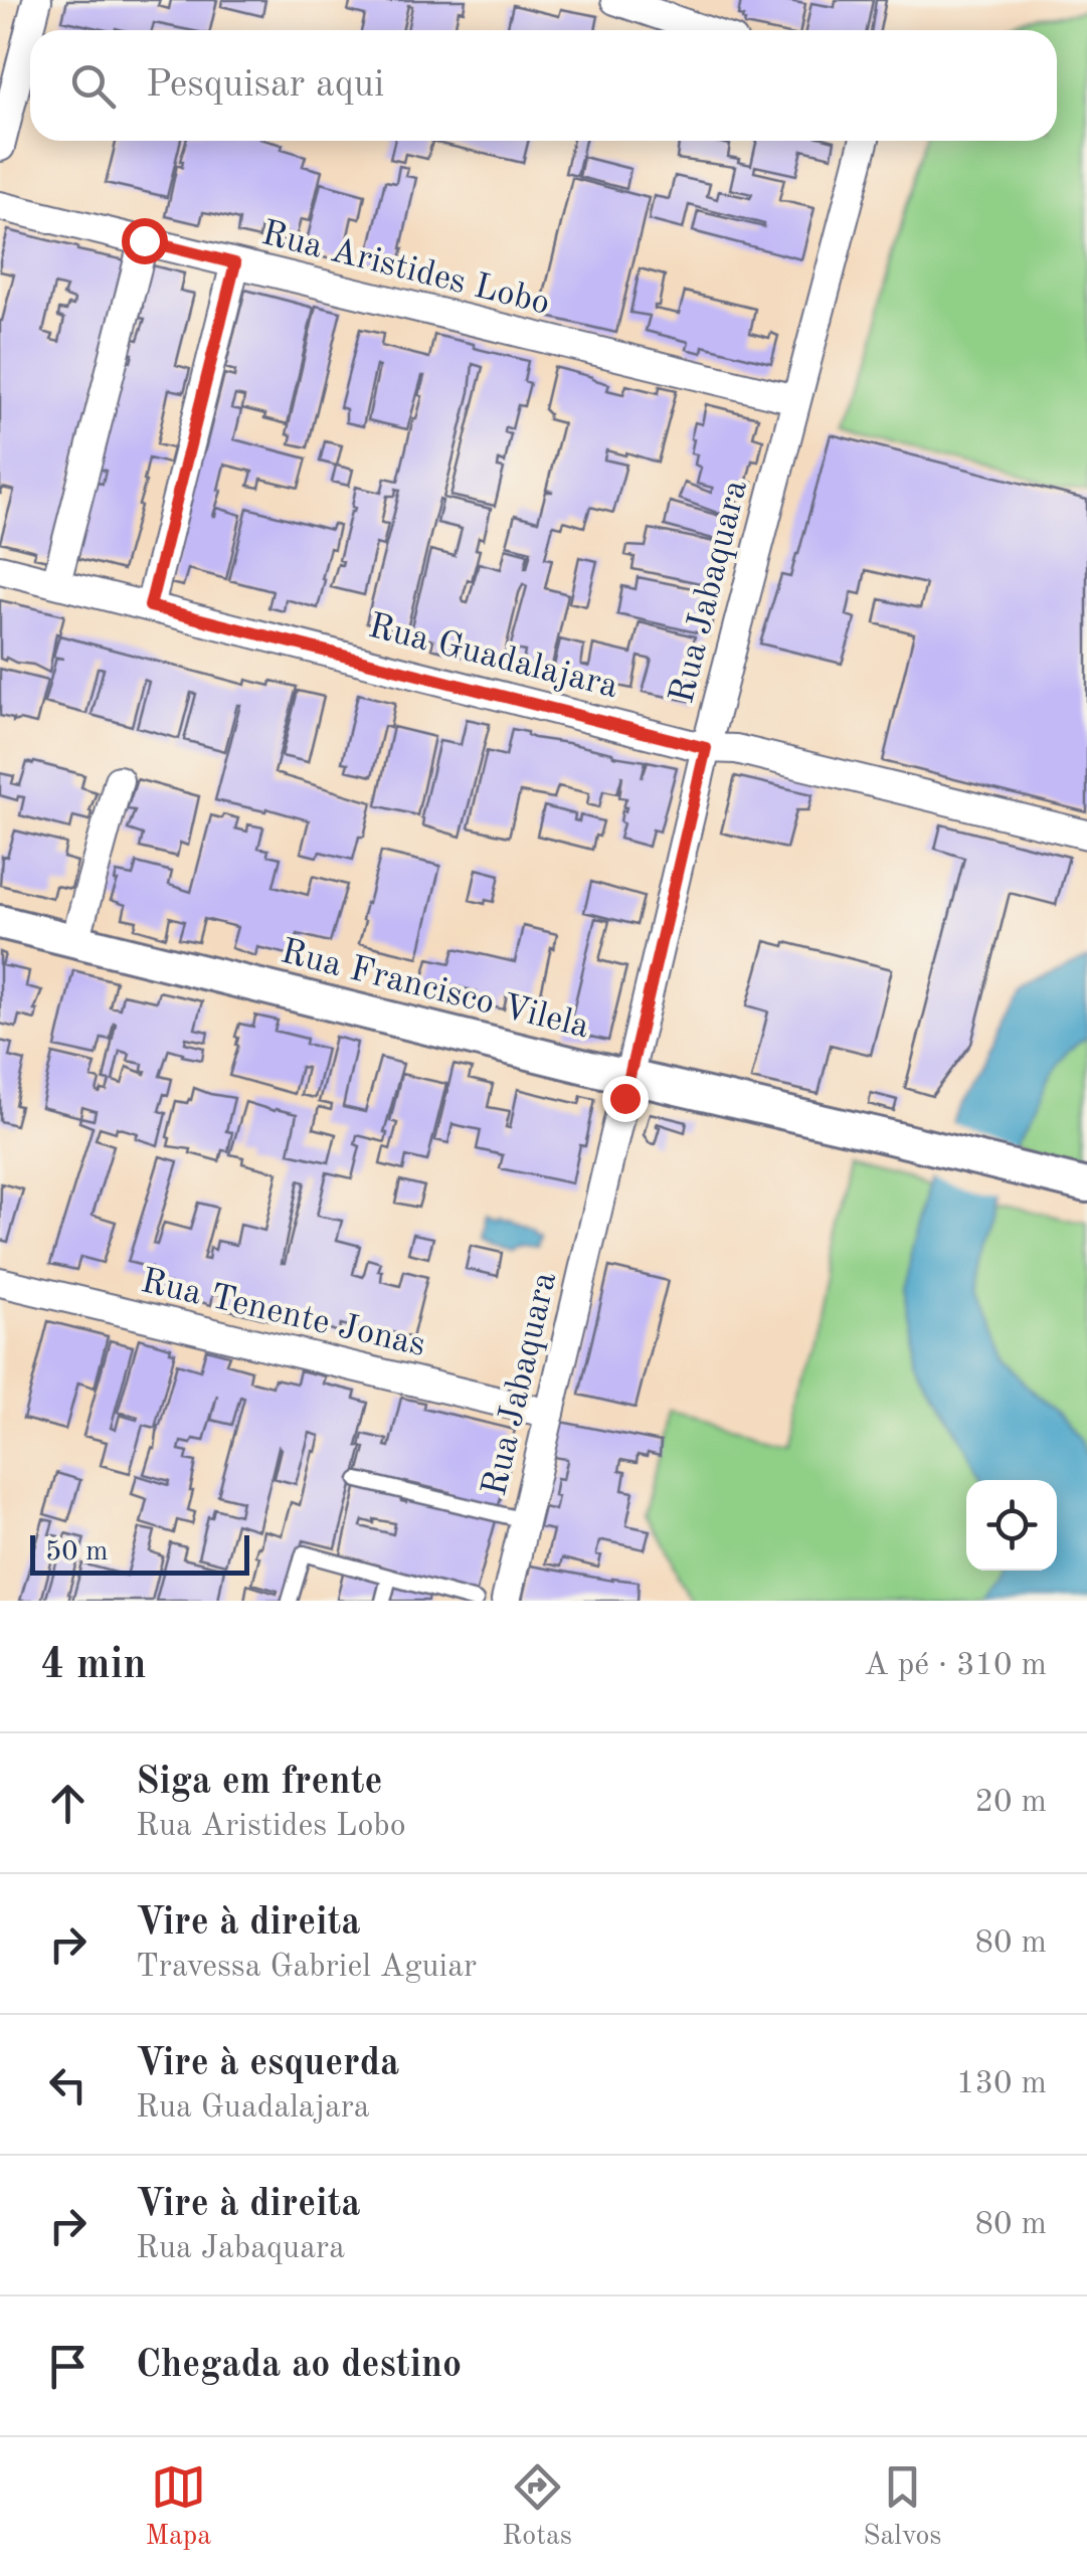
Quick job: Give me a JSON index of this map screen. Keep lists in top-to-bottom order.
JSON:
{
  "streets": {
    "street": [
      "Rua Aristides Lobo",
      "Rua Jabaquara",
      "Rua Guadalajara",
      "Rua Francisco Vilela",
      "Rua Tenente Jonas"
    ]
  },
  "crossings": [
    ["Rua Aristides Lobo", "Rua Jabaquara"],
    ["Rua Jabaquara", "Rua Guadalajara"],
    ["Rua Jabaquara", "Rua Francisco Vilela"],
    ["Rua Jabaquara", "Rua Tenente Jonas"]
  ],
  "scale_bar": "50 m",
  "page": {
    "search": "Pesquisar aqui",
    "scale": "50 m",
    "heading": ["4 min", "A pé · 310 m"],
    "list": [
      ["Siga em frente", "Rua Aristides Lobo", "20 m"],
      ["Vire à direita", "Travessa Gabriel Aguiar", "80 m"],
      ["Vire à esquerda", "Rua Guadalajara", "130 m"],
      ["Vire à direita", "Rua Jabaquara", "80 m"],
      "Chegada ao destino"
    ],
    "nav": ["Mapa", "Rotas", "Salvos"]
  }
}
